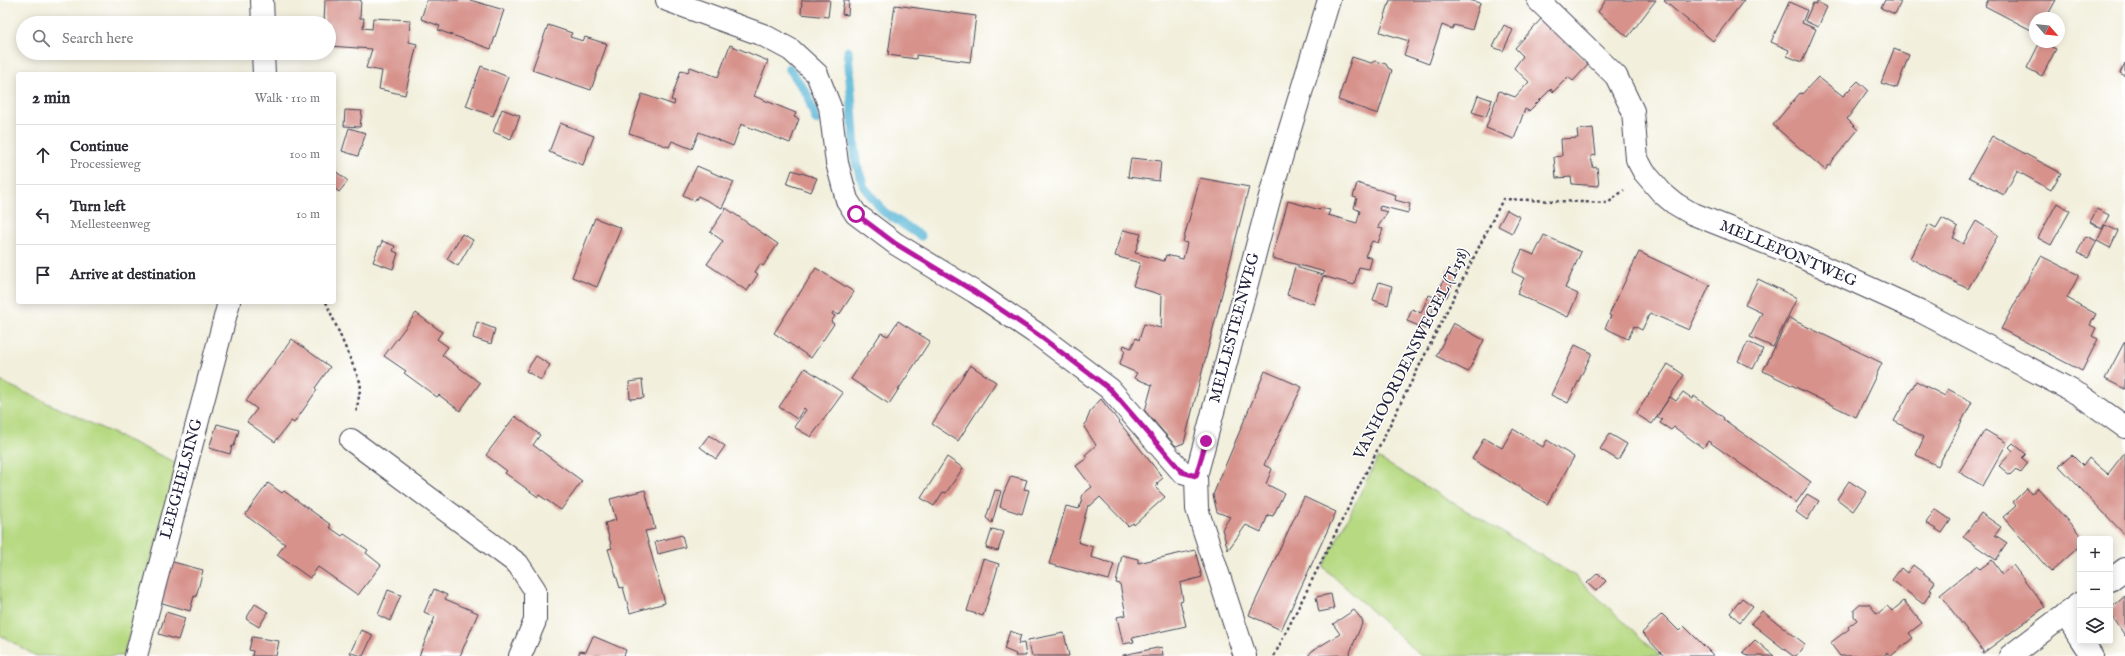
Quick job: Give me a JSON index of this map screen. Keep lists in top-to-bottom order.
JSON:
{
  "streets": {
    "street": ["MELLEPONTWEG", "MELLESTEENWEG", "LEEGHELSING"],
    "path": ["VANHOORDENSWEGEL (T158)"]
  },
  "crossings": [
    ["MELLEPONTWEG", "VANHOORDENSWEGEL (T158)"]
  ],
  "north": "bottom right",
  "page": {
    "search": "Search here",
    "heading": ["2 min", "Walk · 110 m"],
    "list": [
      ["Continue", "Processieweg", "100 m"],
      ["Turn left", "Mellesteenweg", "10 m"],
      "Arrive at destination"
    ],
    "map_buttons": ["+", "−"]
  }
}
